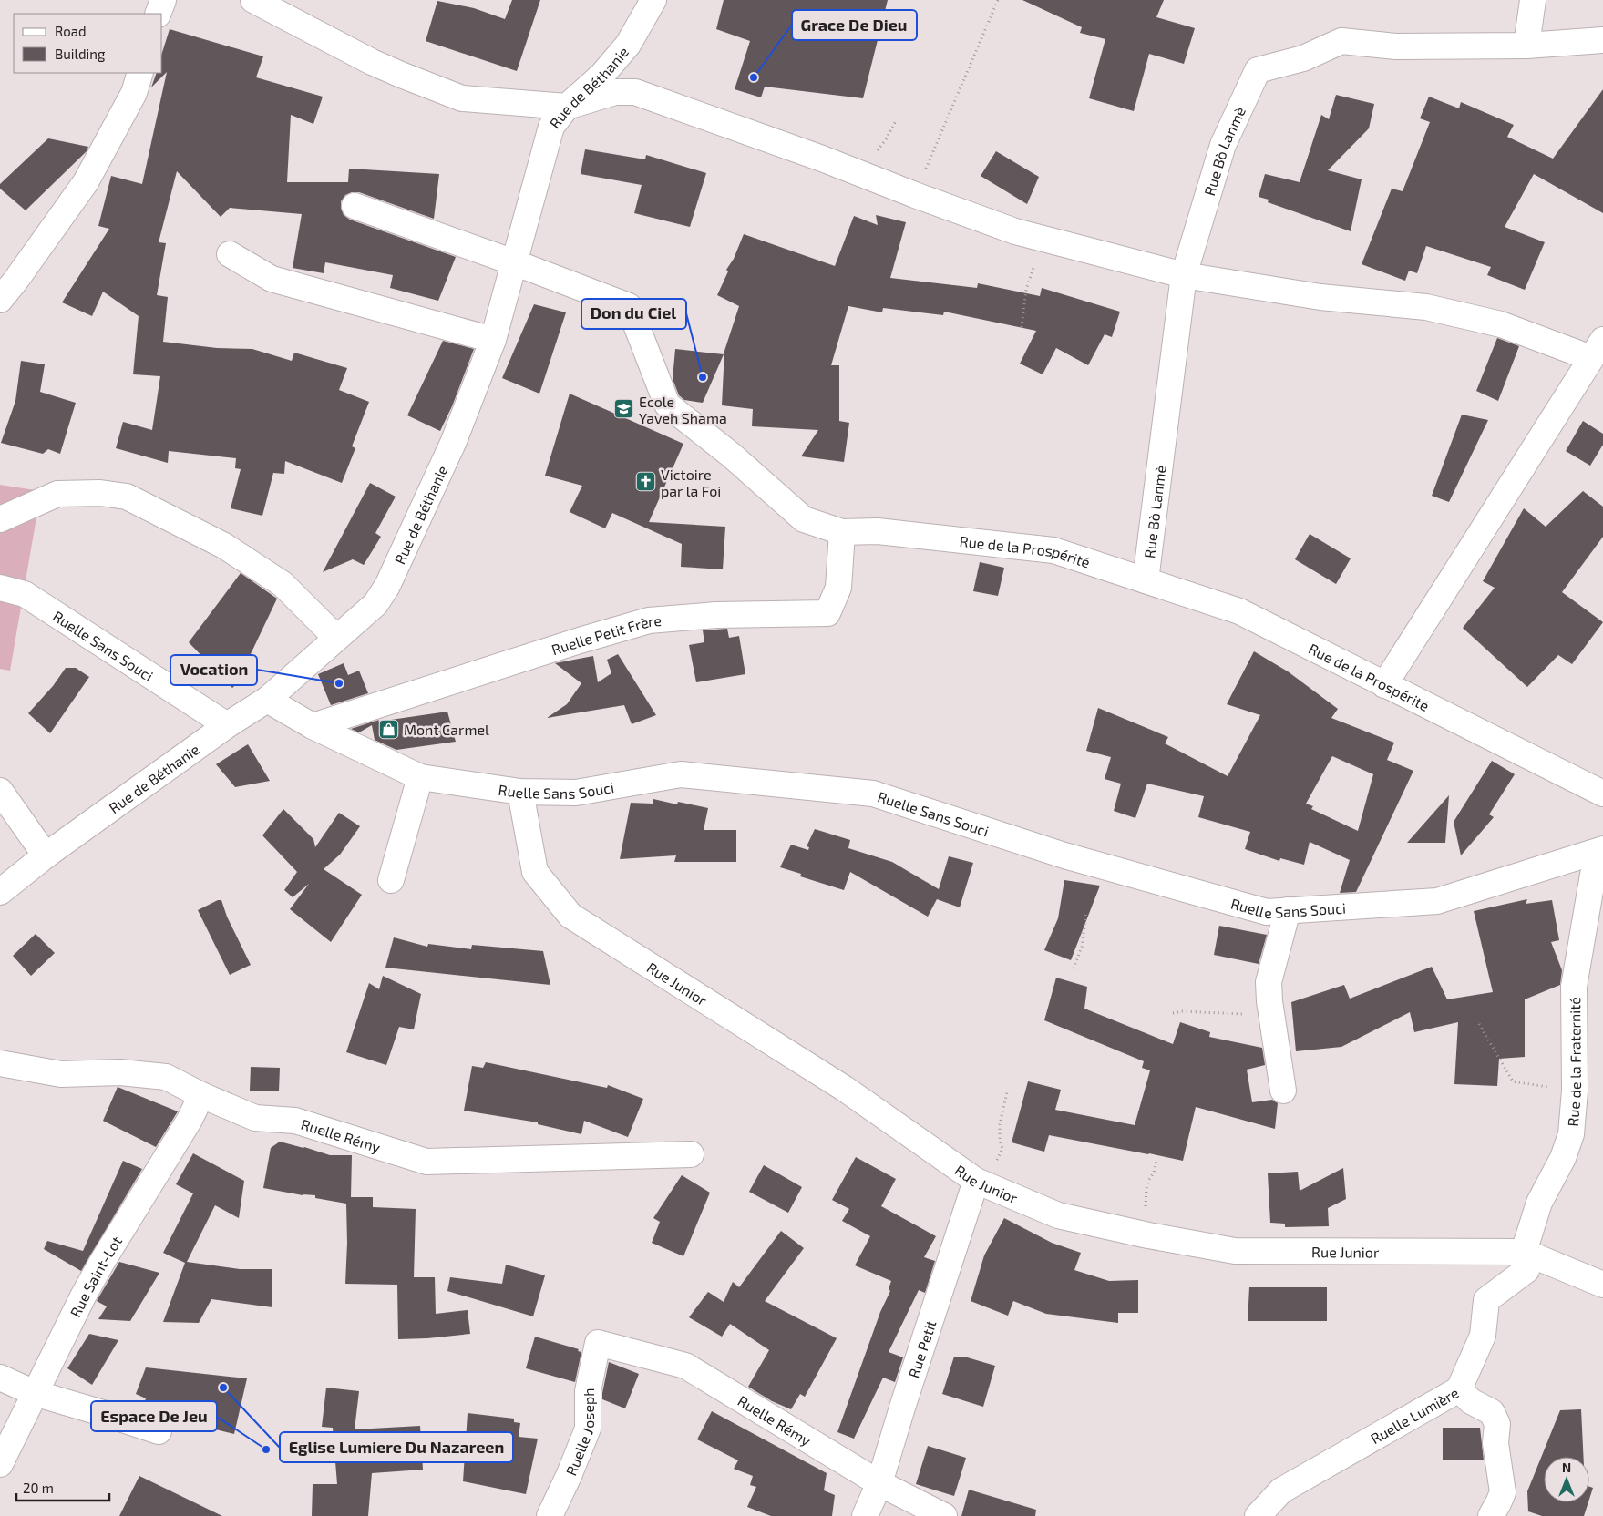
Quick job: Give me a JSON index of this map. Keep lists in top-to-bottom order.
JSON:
{
  "streets": {
    "street": [
      "Rue de Béthanie",
      "Rue Bò Lanmè",
      "Rue de la Prospérité",
      "Ruelle Petit Frère",
      "Ruelle Sans Souci",
      "Rue Junior",
      "Rue de la Fraternité",
      "Ruelle Rémy",
      "Rue Saint-Lot",
      "Rue Petit",
      "Ruelle Lumière",
      "Ruelle Joseph"
    ]
  },
  "crossings": [
    ["Rue de Béthanie", "Rue de la Prospérité"],
    ["Rue de Béthanie", "Ruelle Sans Souci"],
    ["Rue Bò Lanmè", "Rue de la Prospérité"],
    ["Rue de la Prospérité", "Ruelle Petit Frère"],
    ["Ruelle Petit Frère", "Ruelle Sans Souci"],
    ["Ruelle Sans Souci", "Rue Junior"],
    ["Rue Junior", "Rue de la Fraternité"],
    ["Rue Junior", "Rue Petit"],
    ["Rue Junior", "Ruelle Lumière"],
    ["Rue de la Fraternité", "Ruelle Lumière"],
    ["Ruelle Rémy", "Rue Saint-Lot"],
    ["Ruelle Rémy", "Rue Petit"],
    ["Ruelle Rémy", "Ruelle Joseph"]
  ],
  "places": {
    "other": [
      "Grace De Dieu",
      "Don du Ciel",
      "Vocation",
      "Eglise Lumiere Du Nazareen",
      "Espace De Jeu"
    ],
    "school or university": ["Ecole Yaveh Shama"],
    "church": ["Victoire par la Foi"],
    "shop": ["Mont Carmel"]
  },
  "legend": ["Road", "Building"],
  "scale_bar": "20 m",
  "north": "top"
}
